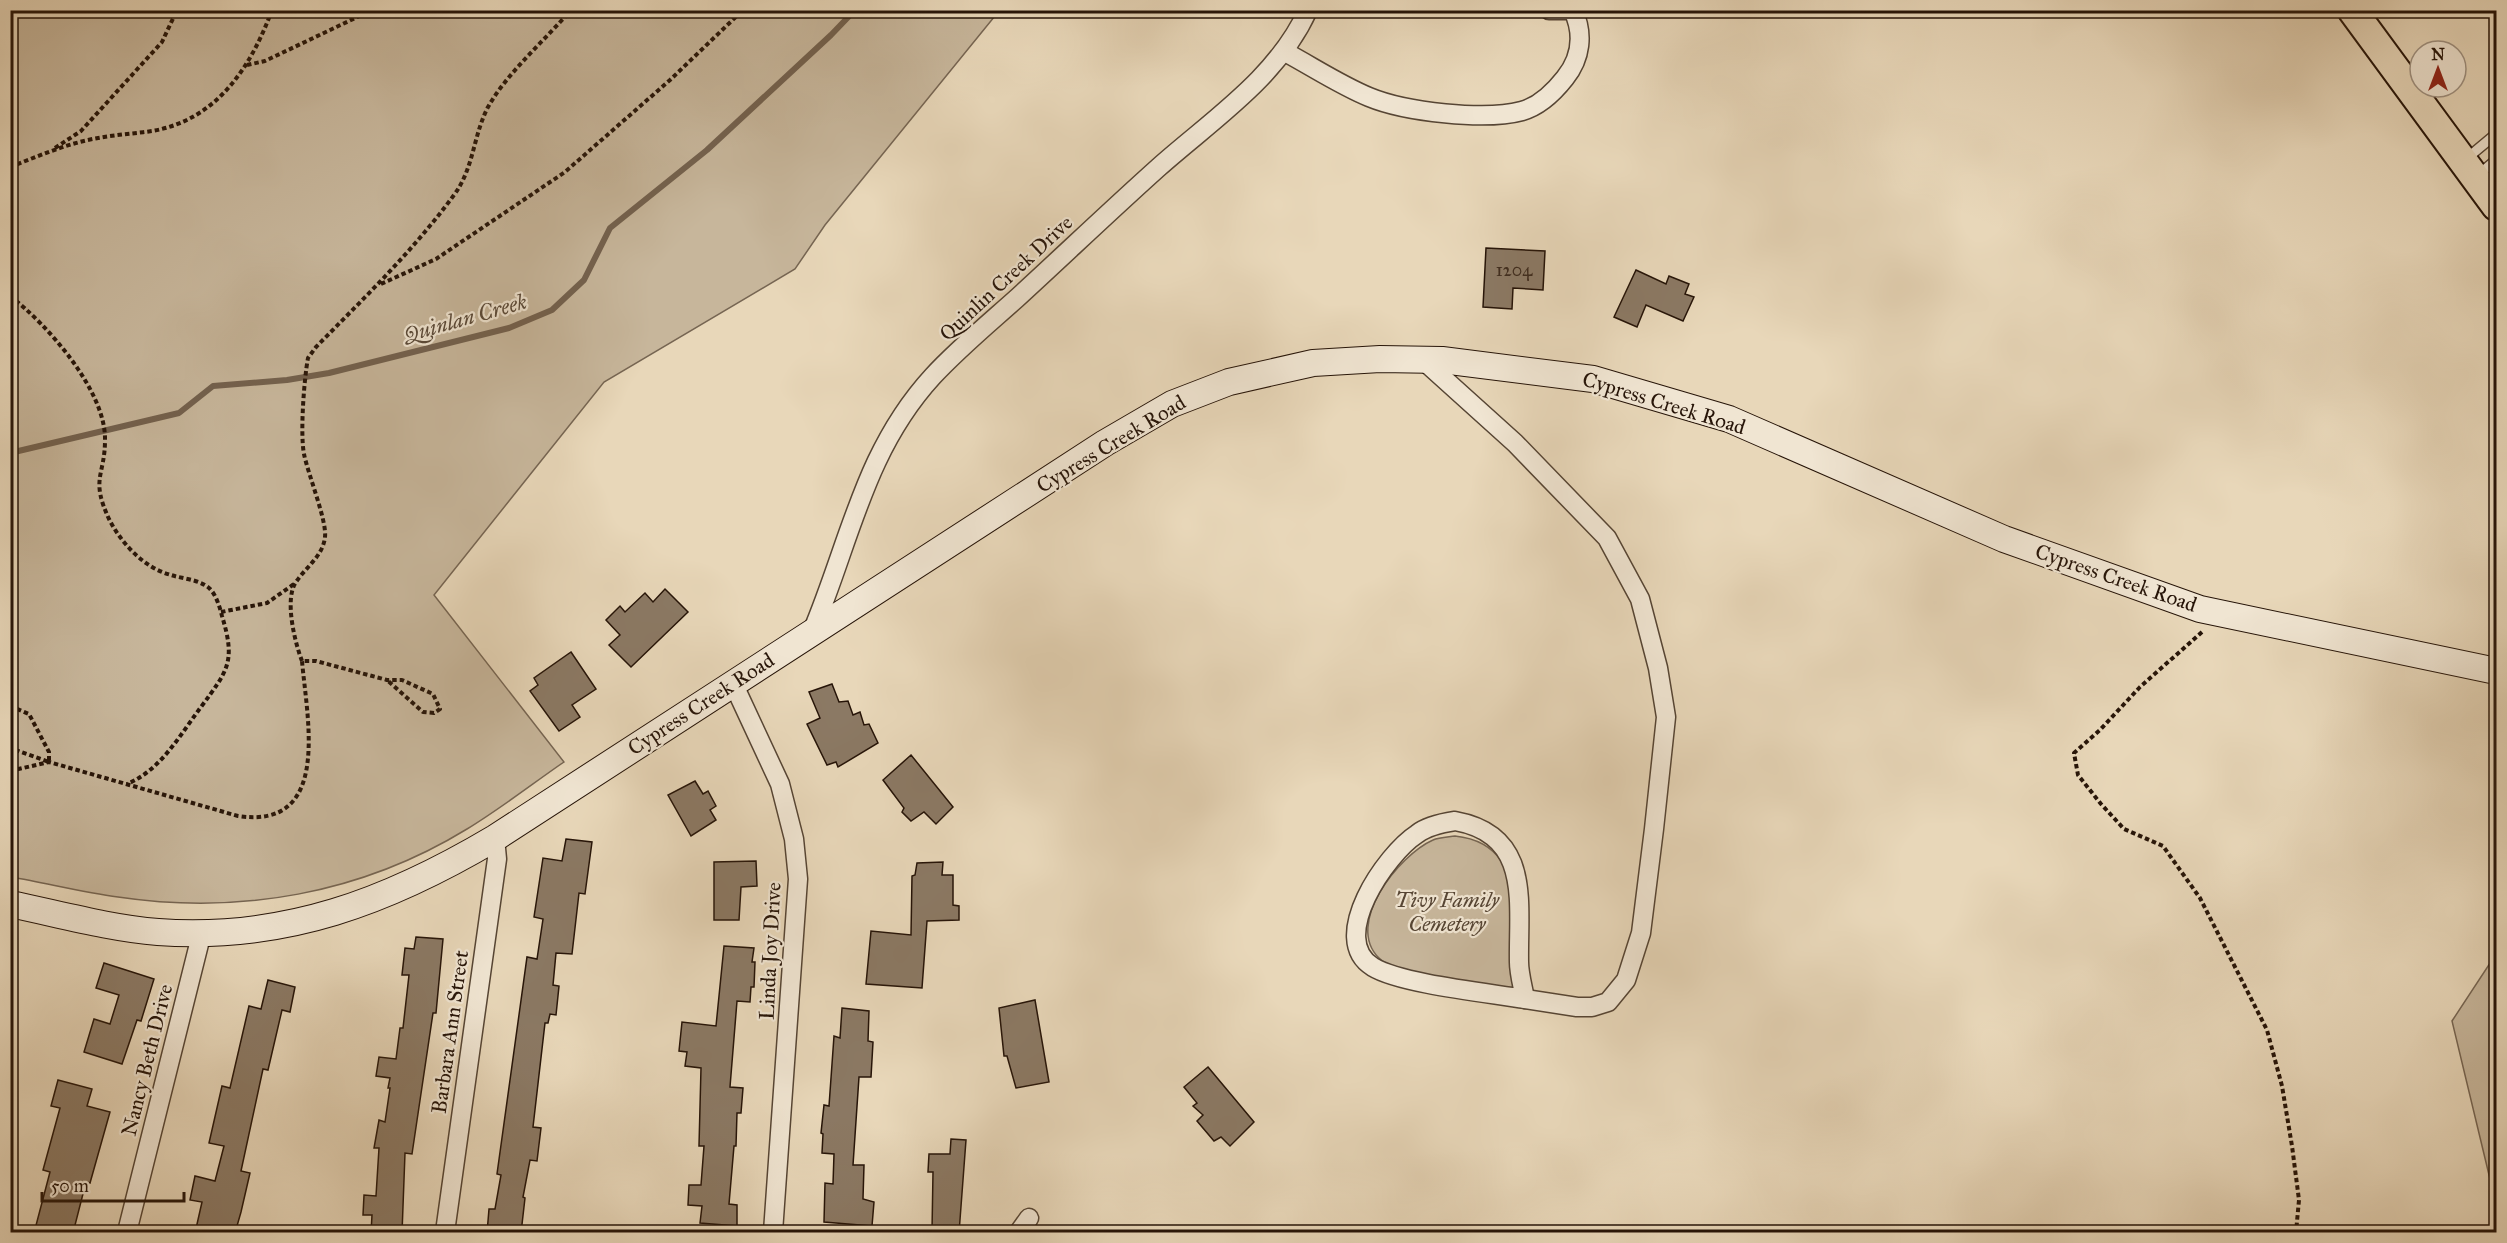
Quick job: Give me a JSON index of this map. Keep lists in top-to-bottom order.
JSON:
{
  "streets": {
    "main road": ["Cypress Creek Road"],
    "street": [
      "Quinlin Creek Drive",
      "Linda Joy Drive",
      "Barbara Ann Street",
      "Nancy Beth Drive"
    ]
  },
  "crossings": [
    ["Quinlin Creek Drive", "Cypress Creek Road"],
    ["Cypress Creek Road", "Linda Joy Drive"],
    ["Cypress Creek Road", "Barbara Ann Street"],
    ["Cypress Creek Road", "Nancy Beth Drive"]
  ],
  "water": ["Quinlan Creek"],
  "parks": ["Tivy Family Cemetery"],
  "house_numbers": ["1204"],
  "scale_bar": "50 m",
  "north": "top"
}
